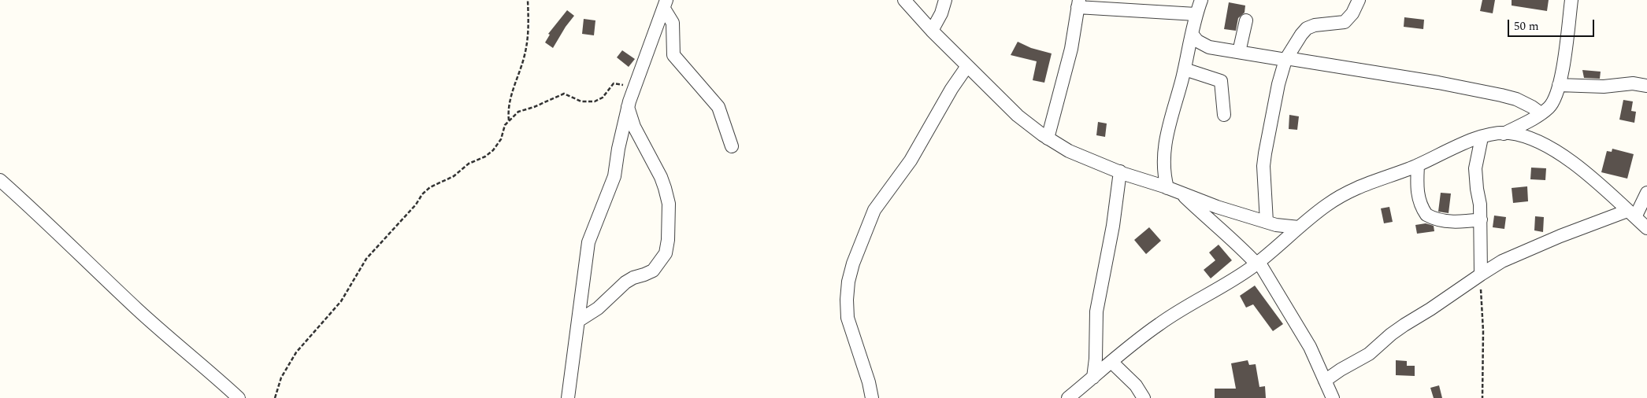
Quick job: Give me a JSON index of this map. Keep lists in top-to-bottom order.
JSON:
{
  "scale_bar": "50 m"
}
